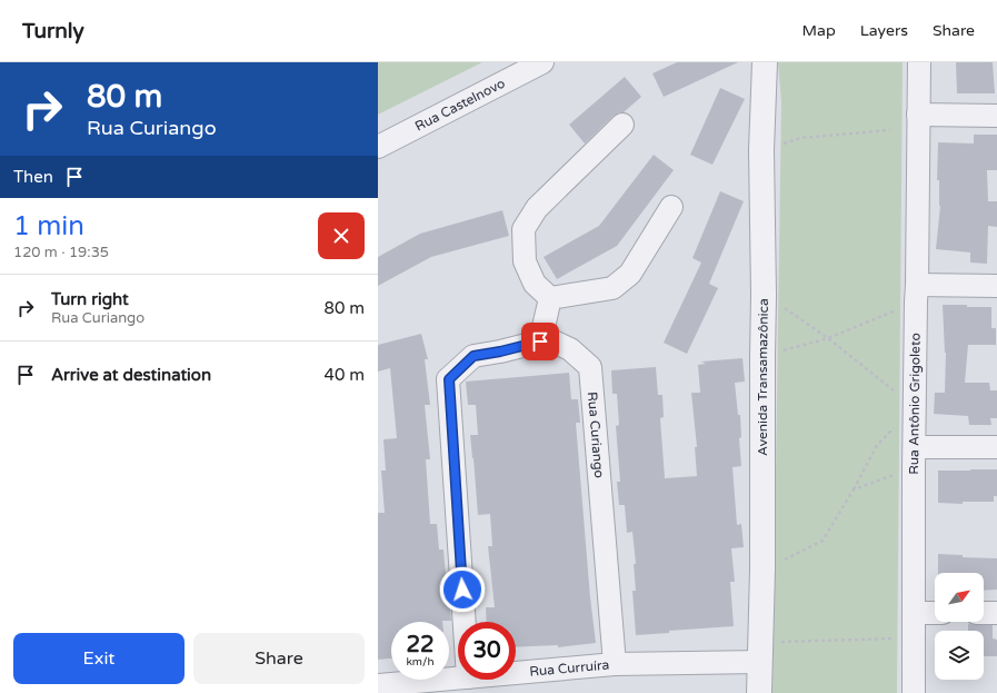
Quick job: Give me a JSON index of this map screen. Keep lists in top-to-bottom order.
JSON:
{
  "streets": {
    "street": [
      "Rua Castelnovo",
      "Avenida Transamazônica",
      "Rua Antônio Grigoleto",
      "Rua Curiango",
      "Rua Curruíra"
    ]
  },
  "crossings": [
    ["Avenida Transamazônica", "Rua Curruíra"],
    ["Rua Curiango", "Rua Curruíra"]
  ],
  "north": "top right",
  "page": {
    "header": "Turnly",
    "nav": ["Map", "Layers", "Share"],
    "turn": ["80 m", "Rua Curiango"],
    "then": "Then",
    "heading": ["1 min", "120 m · 19:35"],
    "list": [
      {
        "name": "Turn right",
        "note": "Rua Curiango",
        "value": "80 m"
      },
      {
        "name": "Arrive at destination",
        "value": "40 m"
      }
    ],
    "speed": "22 km/h",
    "limit": "30",
    "buttons": ["Exit", "Share"]
  }
}
